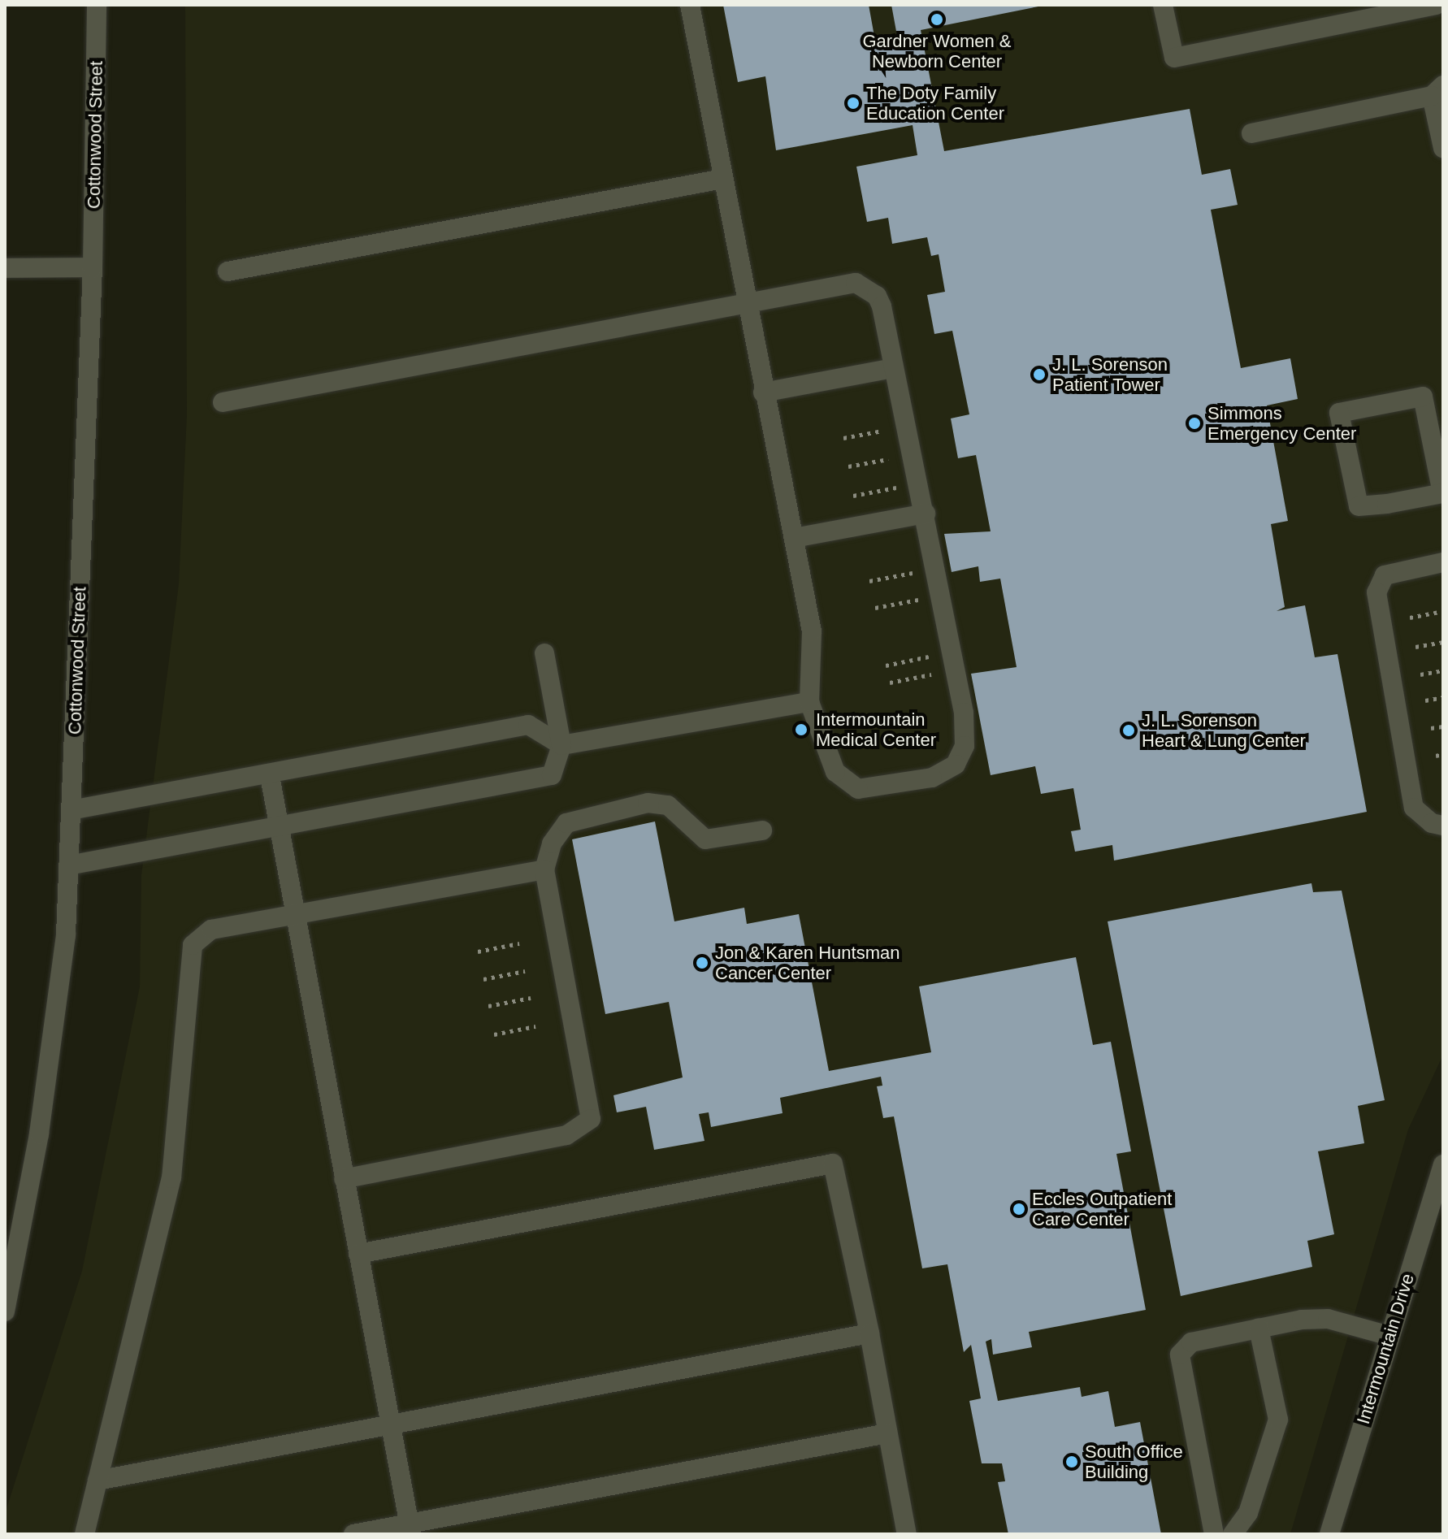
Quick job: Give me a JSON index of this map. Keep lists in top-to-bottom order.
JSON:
{
  "streets": {
    "street": ["Cottonwood Street", "Intermountain Drive"]
  },
  "places": [
    "Gardner Women & Newborn Center",
    "The Doty Family Education Center",
    "J. L. Sorenson Patient Tower",
    "Simmons Emergency Center",
    "Intermountain Medical Center",
    "J. L. Sorenson Heart & Lung Center",
    "Jon & Karen Huntsman Cancer Center",
    "Eccles Outpatient Care Center",
    "South Office Building"
  ]
}
